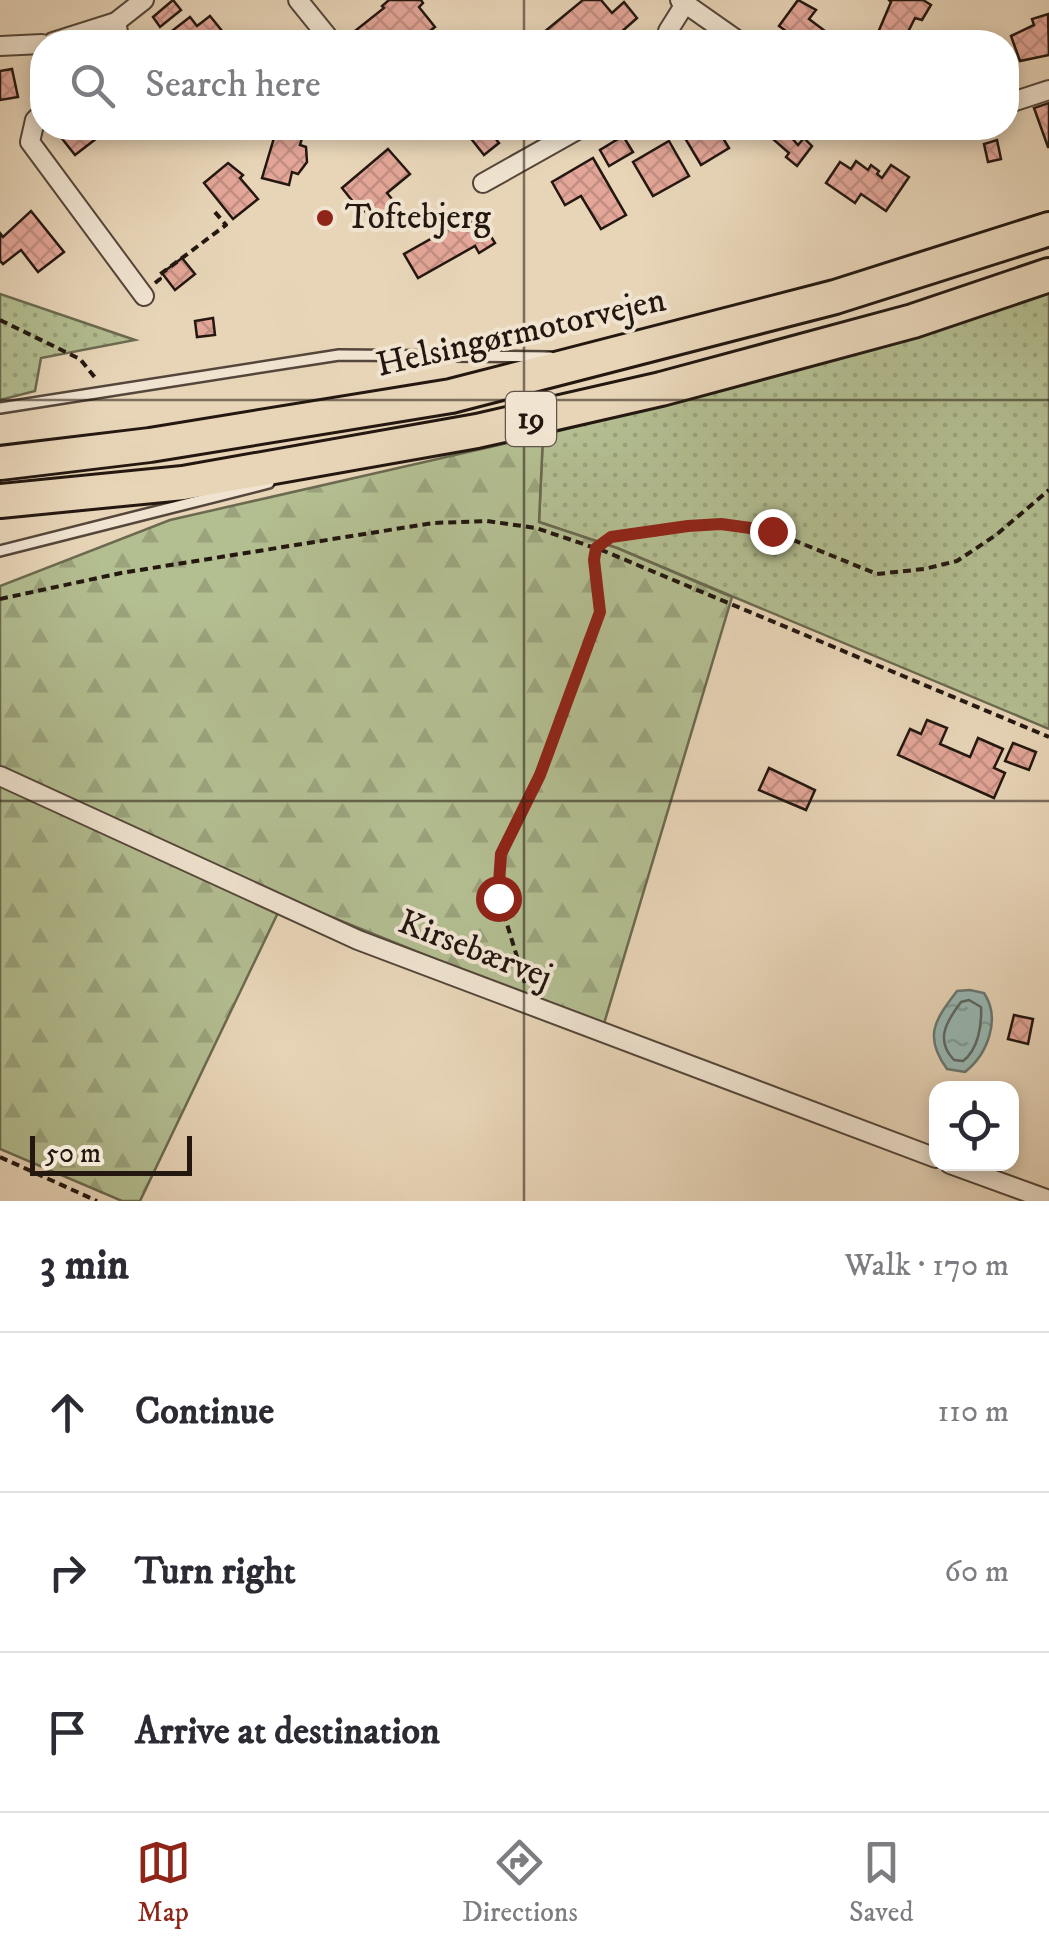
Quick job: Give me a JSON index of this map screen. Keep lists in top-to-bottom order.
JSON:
{
  "streets": {
    "highway": ["Helsingørmotorvejen", "19"],
    "street": ["Kirsebærvej"]
  },
  "places": ["Toftebjerg"],
  "scale_bar": "50 m",
  "page": {
    "search": "Search here",
    "scale": "50 m",
    "heading": ["3 min", "Walk · 170 m"],
    "list": [
      ["Continue", "110 m"],
      ["Turn right", "60 m"],
      "Arrive at destination"
    ],
    "nav": ["Map", "Directions", "Saved"]
  }
}
